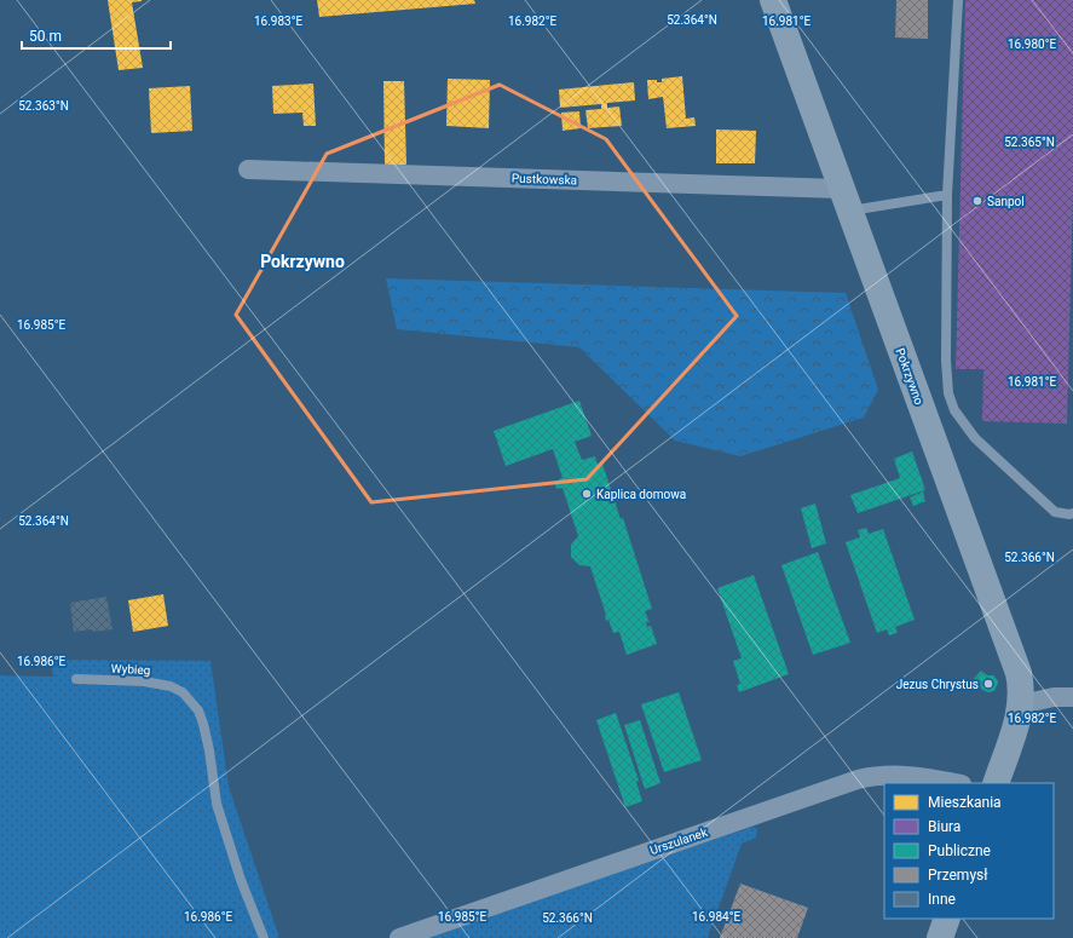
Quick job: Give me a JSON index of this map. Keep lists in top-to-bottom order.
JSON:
{
  "streets": {
    "street": ["Pustkowska", "Pokrzywno", "Urszulanek"],
    "lane": ["Wybieg"]
  },
  "crossings": [
    ["Pustkowska", "Pokrzywno"]
  ],
  "districts": ["Pokrzywno"],
  "places": ["Sanpol", "Kaplica domowa", "Jezus Chrystus"],
  "legend": [
    "Mieszkania",
    "Biura",
    "Publiczne",
    "Przemysł",
    "Inne"
  ],
  "scale_bar": "50 m",
  "coordinates": [
    "52.364°N",
    "16.983°E",
    "16.982°E",
    "16.981°E",
    "16.980°E",
    "52.363°N",
    "52.365°N",
    "16.985°E",
    "52.366°N",
    "16.986°E",
    "16.984°E"
  ]
}
